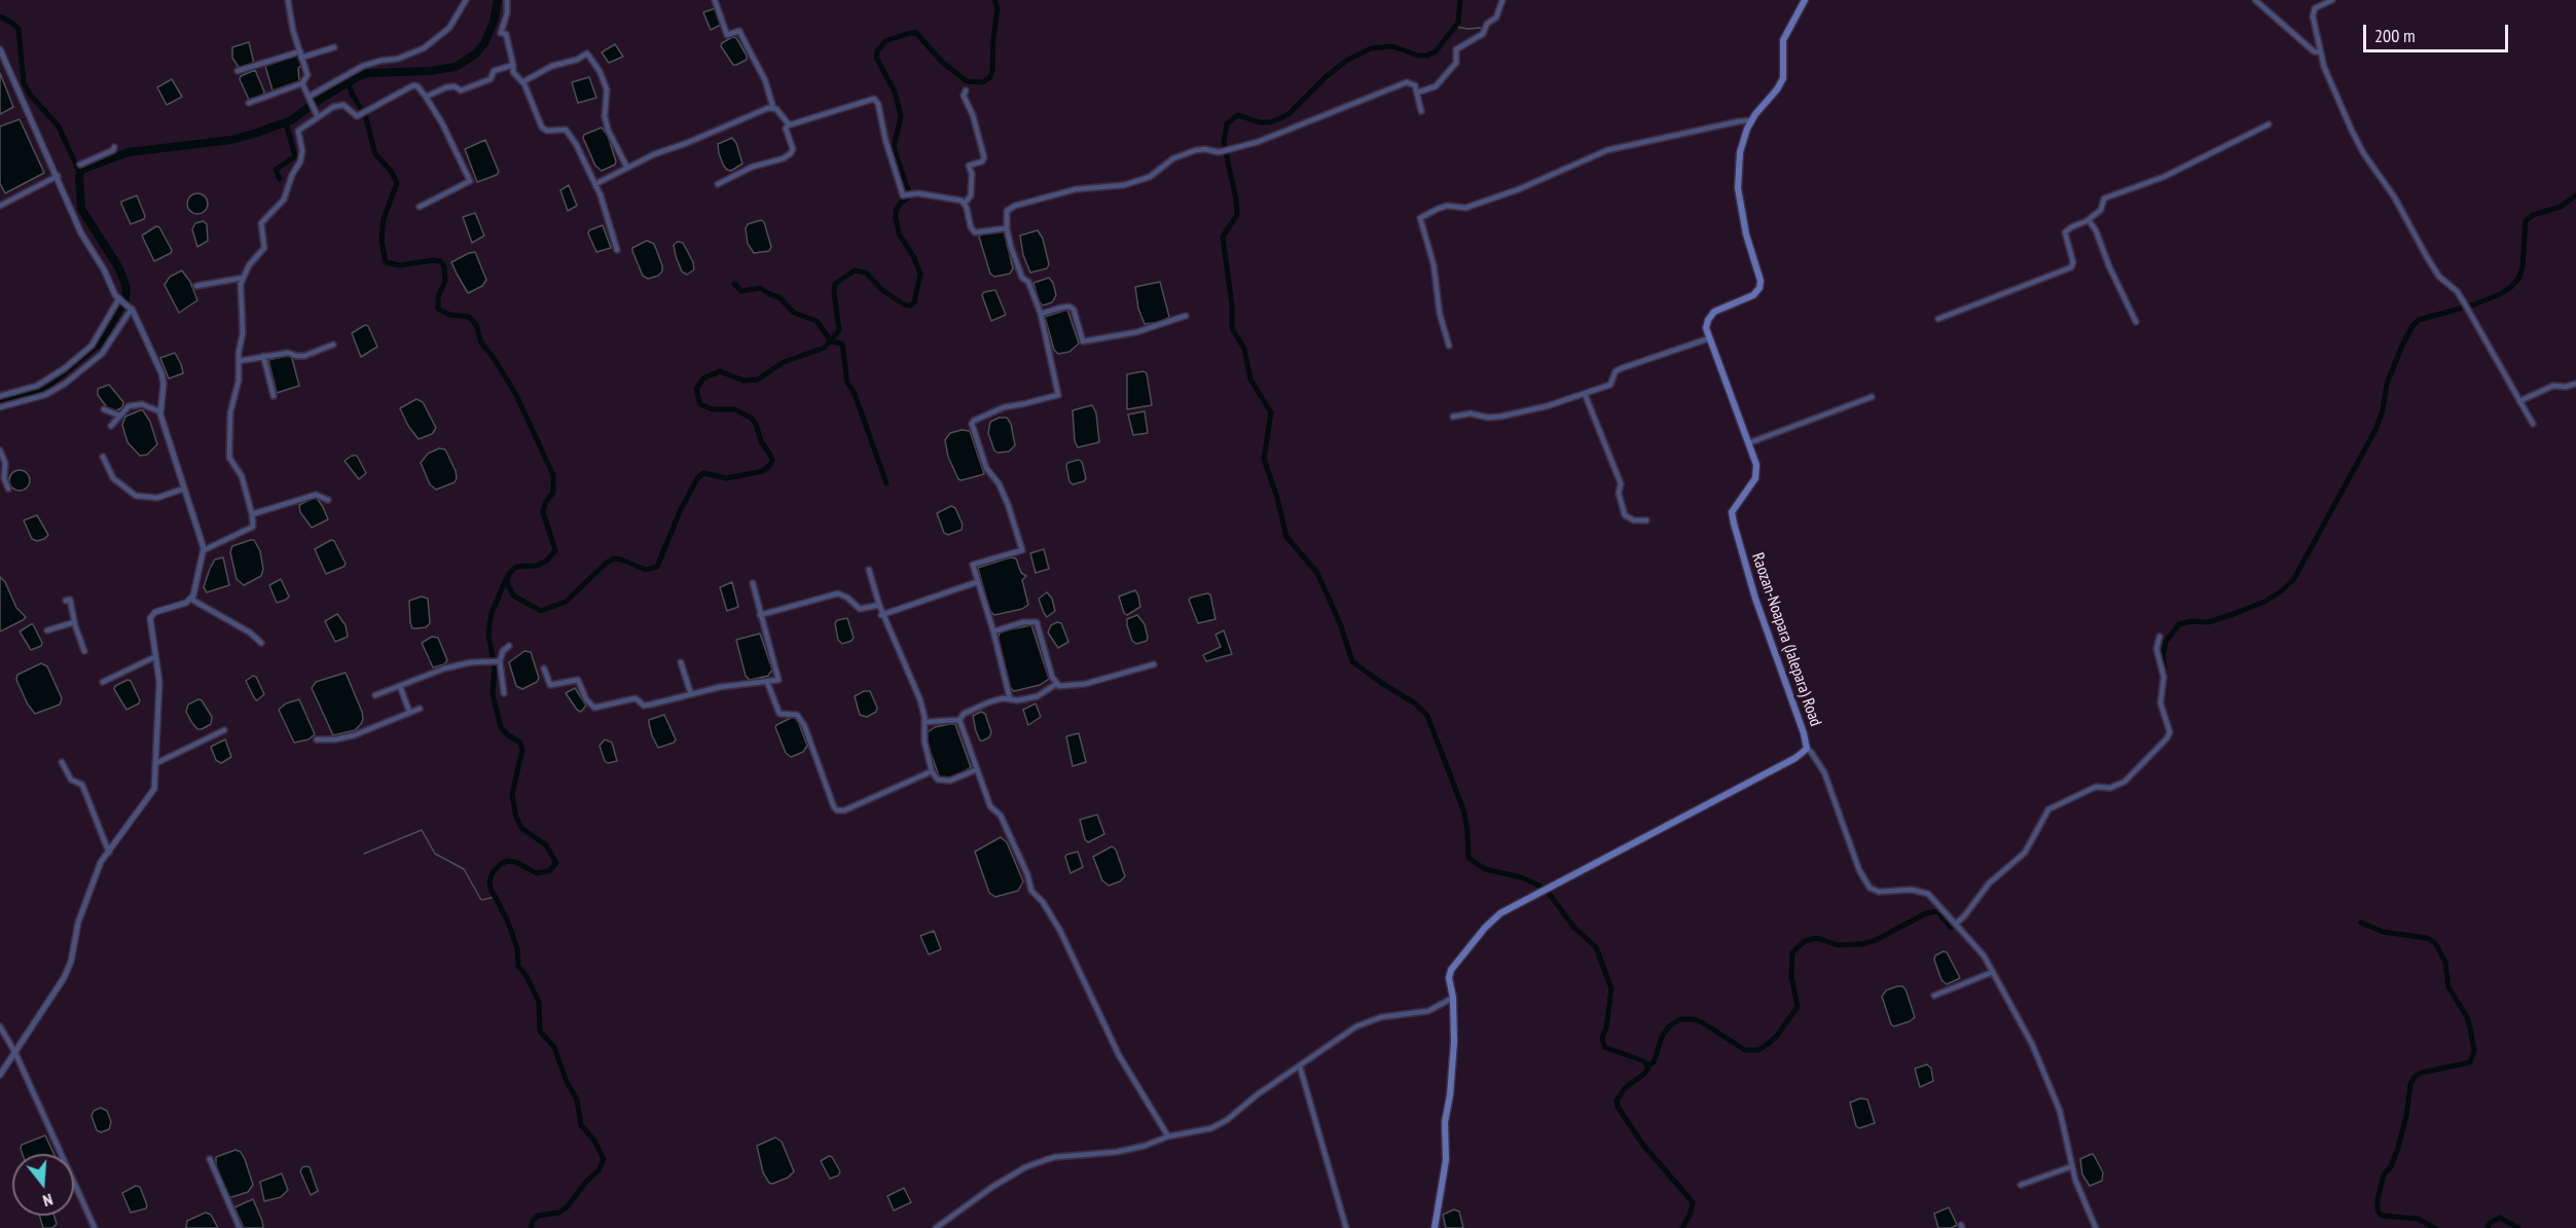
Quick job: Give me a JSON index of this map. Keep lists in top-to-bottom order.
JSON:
{
  "streets": {
    "main road": ["Raozan-Noapara (Jalepara) Road"]
  },
  "scale_bar": "200 m",
  "north": "bottom"
}
